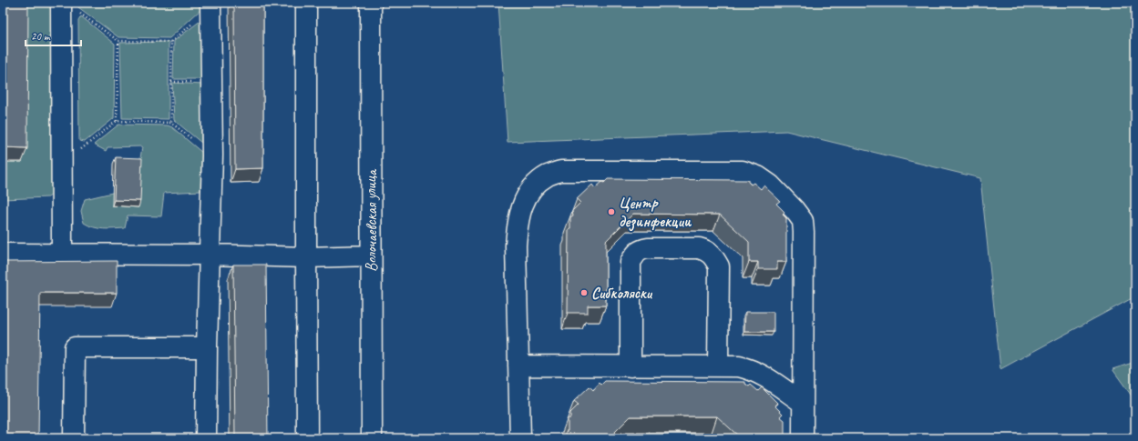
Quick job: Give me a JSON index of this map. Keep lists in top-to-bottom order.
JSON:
{
  "streets": {
    "street": ["Волочаевская улица"]
  },
  "places": ["Центр дезинфекции", "Сибколяски"],
  "scale_bar": "20 m"
}
